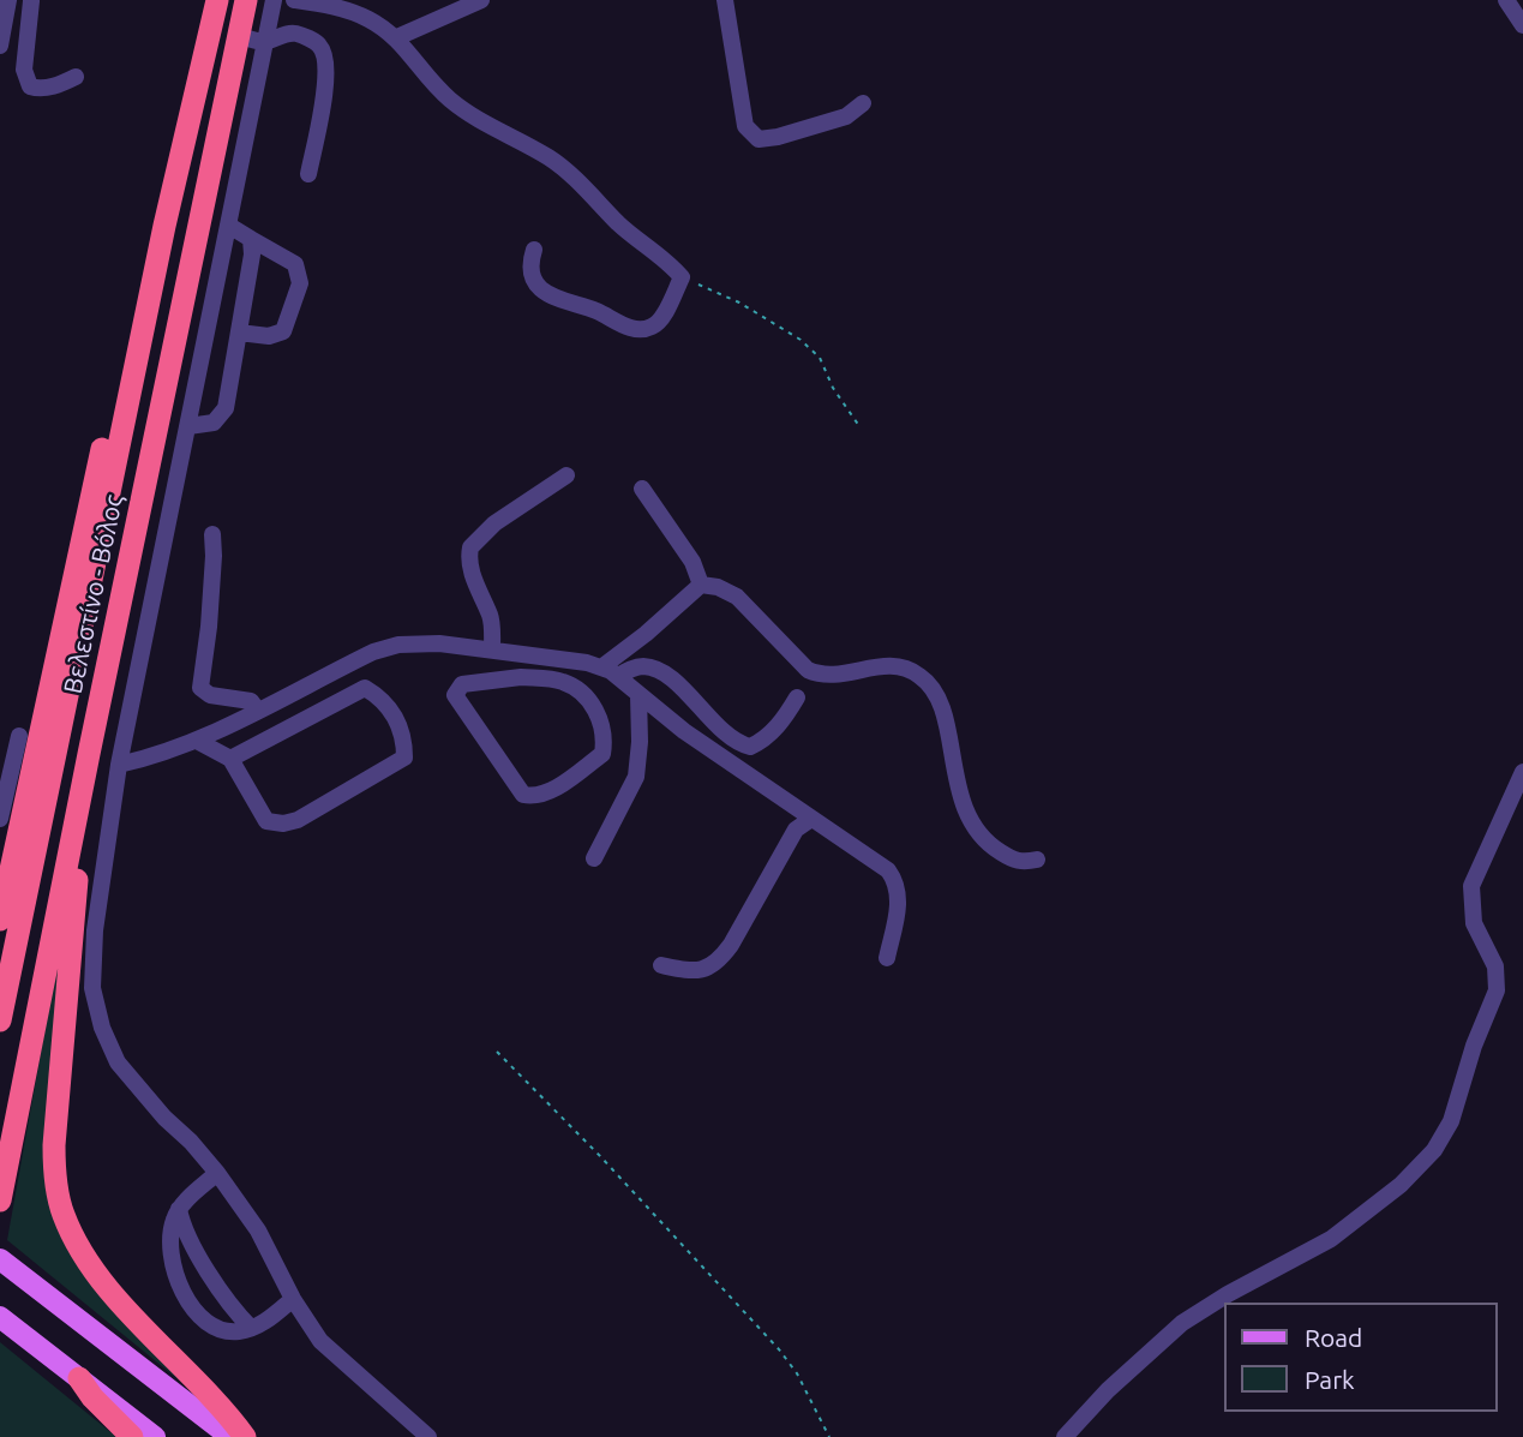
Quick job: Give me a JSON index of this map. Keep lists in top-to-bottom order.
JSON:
{
  "streets": {
    "highway": ["Βελεστίνο - Βόλος"]
  },
  "legend": ["Road", "Park"]
}
